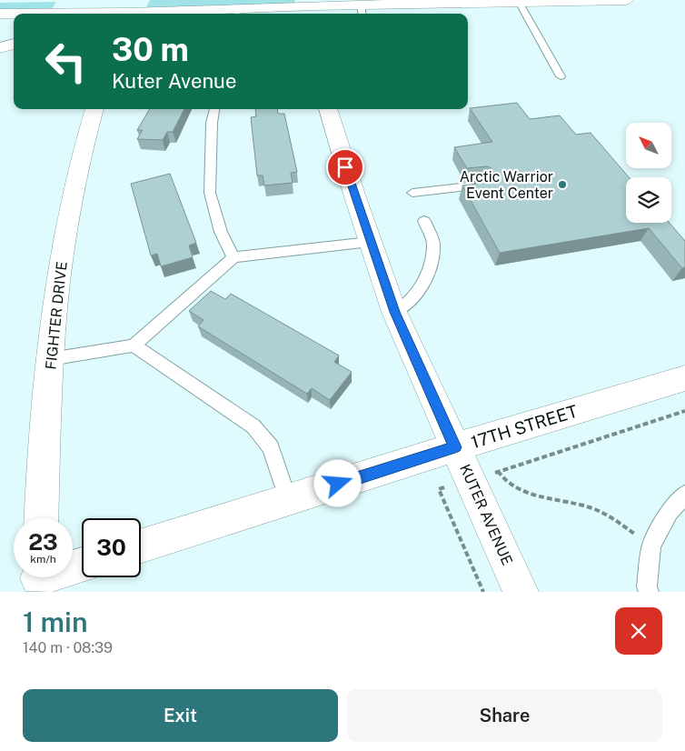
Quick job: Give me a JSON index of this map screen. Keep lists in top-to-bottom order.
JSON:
{
  "streets": {
    "street": ["FIGHTER DRIVE", "17TH STREET", "KUTER AVENUE"]
  },
  "crossings": [
    ["17TH STREET", "KUTER AVENUE"]
  ],
  "places": ["Arctic Warrior Event Center"],
  "north": "top left",
  "page": {
    "turn": ["30 m", "Kuter Avenue"],
    "speed": "23 km/h",
    "limit": "30",
    "heading": ["1 min", "140 m · 08:39"],
    "buttons": ["Exit", "Share"]
  }
}
